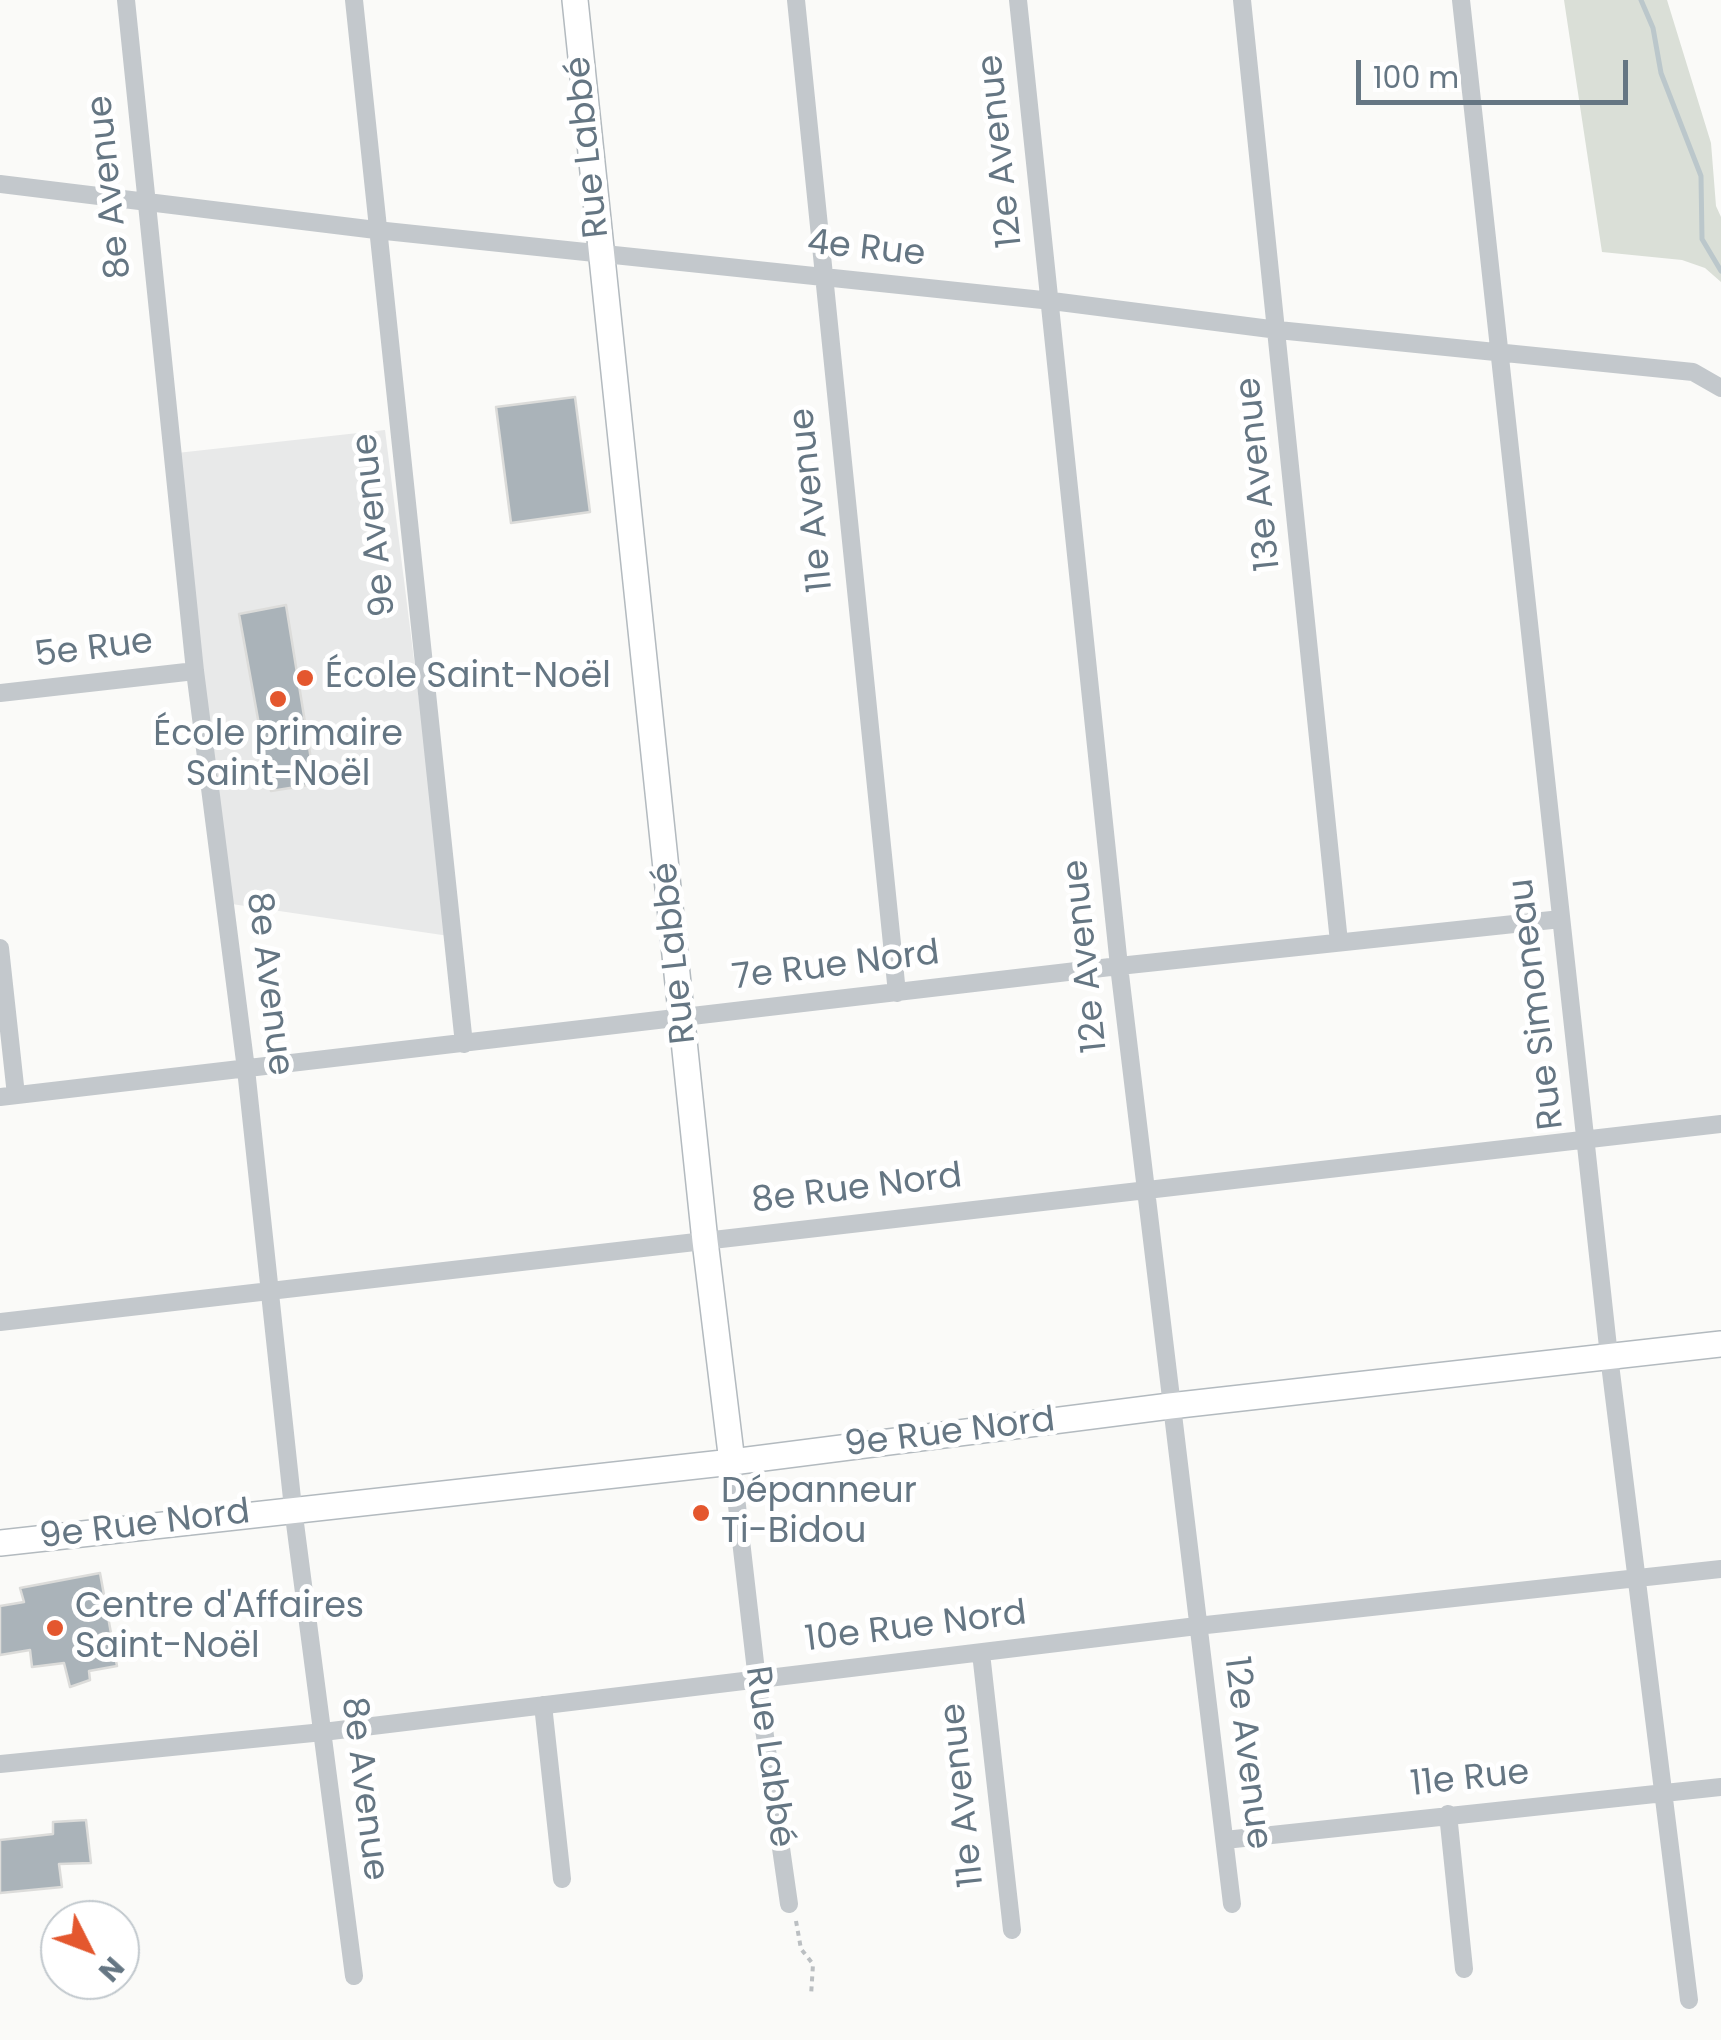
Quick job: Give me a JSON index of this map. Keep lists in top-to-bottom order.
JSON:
{
  "streets": {
    "street": [
      "Rue Labbé",
      "12e Avenue",
      "8e Avenue",
      "4e Rue",
      "13e Avenue",
      "11e Avenue",
      "9e Avenue",
      "5e Rue",
      "7e Rue Nord",
      "Rue Simoneau",
      "8e Rue Nord",
      "9e Rue Nord",
      "10e Rue Nord",
      "11e Rue"
    ]
  },
  "crossings": [
    ["Rue Labbé", "4e Rue"],
    ["Rue Labbé", "7e Rue Nord"],
    ["Rue Labbé", "8e Rue Nord"],
    ["Rue Labbé", "9e Rue Nord"],
    ["Rue Labbé", "10e Rue Nord"],
    ["12e Avenue", "4e Rue"],
    ["12e Avenue", "7e Rue Nord"],
    ["12e Avenue", "8e Rue Nord"],
    ["12e Avenue", "9e Rue Nord"],
    ["12e Avenue", "10e Rue Nord"],
    ["12e Avenue", "11e Rue"],
    ["8e Avenue", "4e Rue"],
    ["8e Avenue", "5e Rue"],
    ["8e Avenue", "7e Rue Nord"],
    ["8e Avenue", "8e Rue Nord"],
    ["8e Avenue", "9e Rue Nord"],
    ["8e Avenue", "10e Rue Nord"],
    ["4e Rue", "13e Avenue"],
    ["4e Rue", "11e Avenue"],
    ["4e Rue", "9e Avenue"],
    ["4e Rue", "Rue Simoneau"],
    ["13e Avenue", "7e Rue Nord"],
    ["11e Avenue", "7e Rue Nord"],
    ["11e Avenue", "10e Rue Nord"],
    ["9e Avenue", "7e Rue Nord"],
    ["7e Rue Nord", "Rue Simoneau"],
    ["Rue Simoneau", "8e Rue Nord"],
    ["Rue Simoneau", "9e Rue Nord"],
    ["Rue Simoneau", "10e Rue Nord"],
    ["Rue Simoneau", "11e Rue"]
  ],
  "places": [
    "École Saint-Noël",
    "École primaire Saint-Noël",
    "Dépanneur Ti-Bidou",
    "Centre d'Affaires Saint-Noël"
  ],
  "scale_bar": "100 m",
  "north": "bottom right"
}
